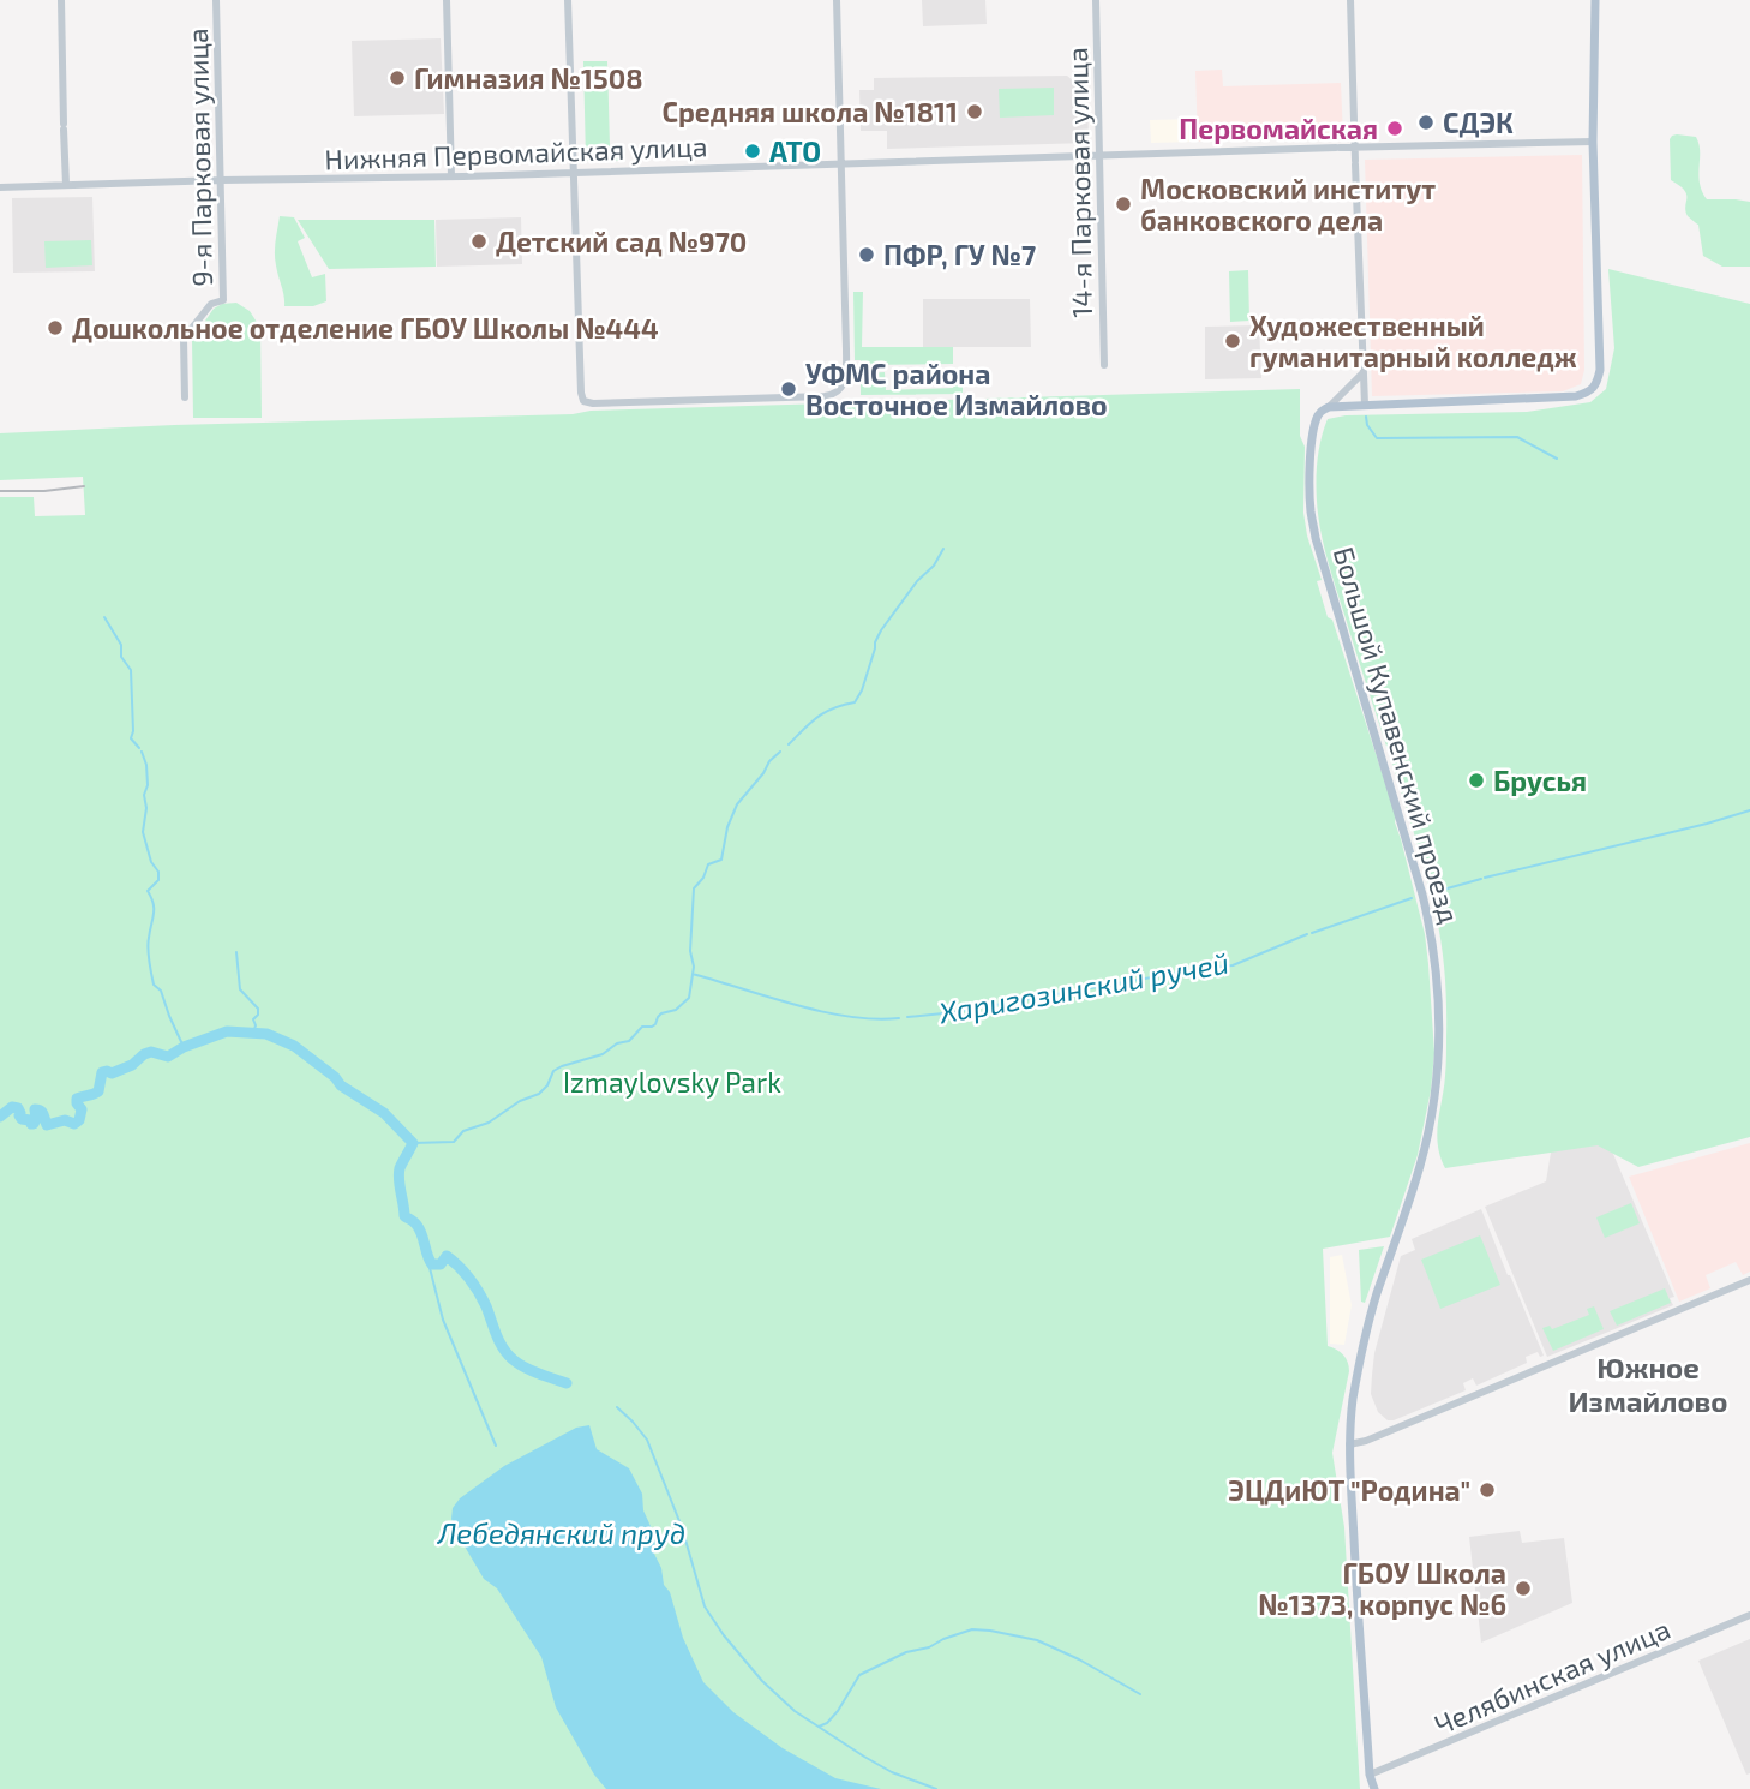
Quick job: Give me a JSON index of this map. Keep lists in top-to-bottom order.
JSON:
{
  "streets": {
    "main road": ["Большой Купавенский проезд"],
    "street": [
      "Нижняя Первомайская улица",
      "9-я Парковая улица",
      "14-я Парковая улица",
      "Челябинская улица"
    ]
  },
  "crossings": [
    ["Нижняя Первомайская улица", "9-я Парковая улица"],
    ["Нижняя Первомайская улица", "14-я Парковая улица"],
    ["Большой Купавенский проезд", "Челябинская улица"]
  ],
  "districts": ["Южное Измайлово"],
  "water": ["Харигозинский ручей", "Лебедянский пруд"],
  "parks": ["Izmaylovsky Park"],
  "places": [
    "Гимназия №1508",
    "Средняя школа №1811",
    "СДЭК",
    "Первомайская",
    "АТО",
    "Московский институт банковского дела",
    "Детский сад №970",
    "ПФР, ГУ №7",
    "Дошкольное отделение ГБОУ Школы №444",
    "Художественный гуманитарный колледж",
    "УФМС района Восточное Измайлово",
    "Брусья",
    "ЭЦДиЮТ \"Родина\"",
    "ГБОУ Школа №1373, корпус №6"
  ]
}
